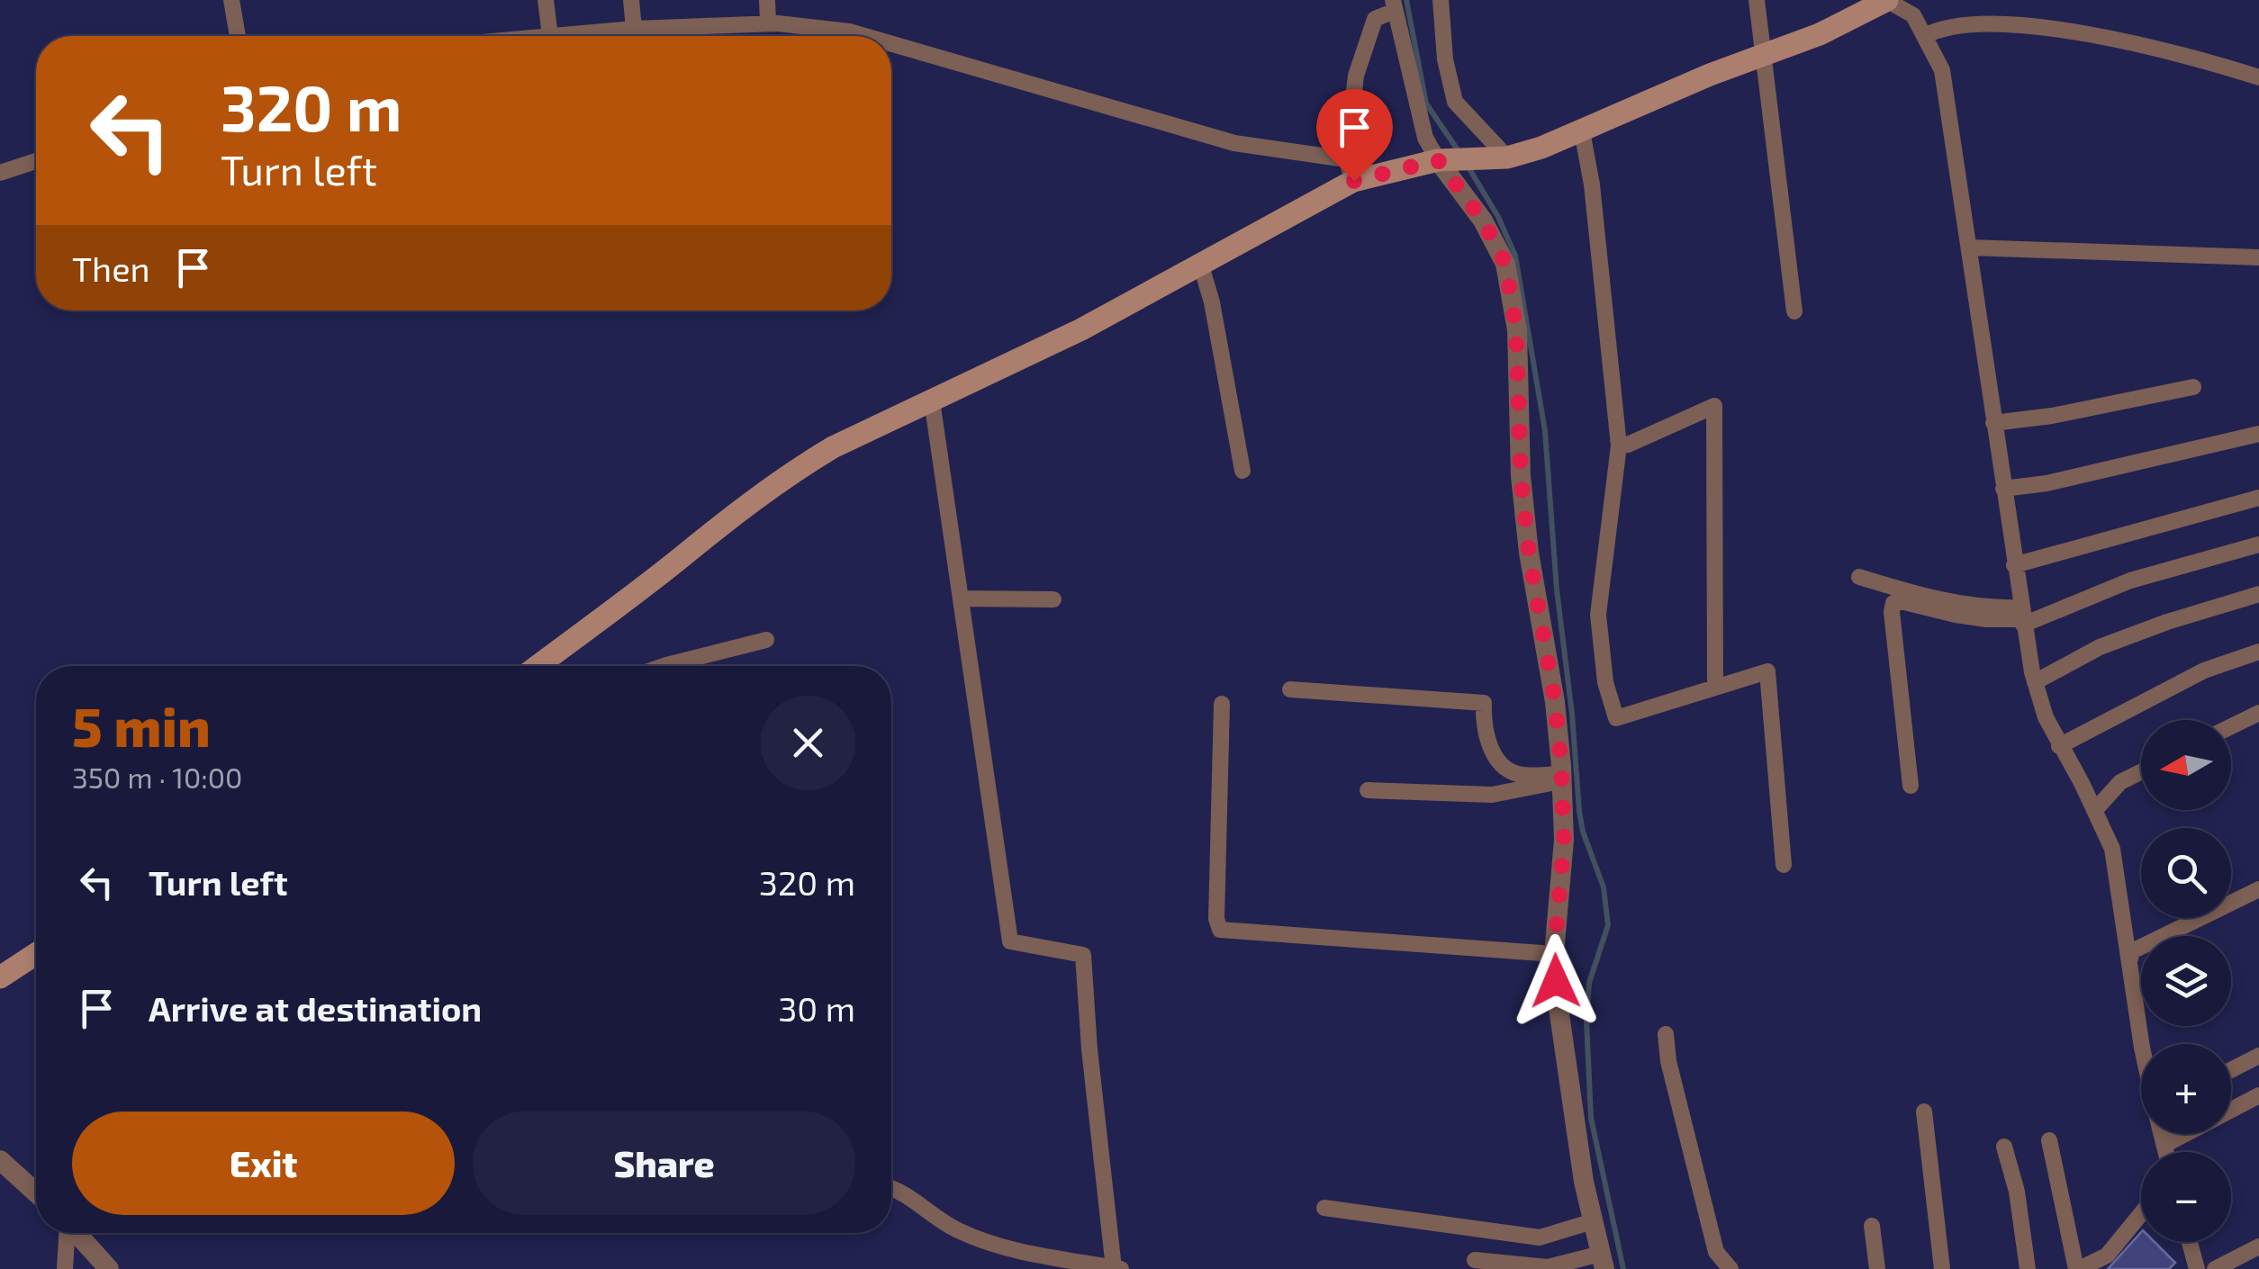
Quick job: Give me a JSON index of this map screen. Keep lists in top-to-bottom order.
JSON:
{
  "north": "left",
  "page": {
    "turn": ["320 m", "Turn left"],
    "then": "Then",
    "heading": ["5 min", "350 m · 10:00"],
    "map_buttons": ["+", "−"],
    "list": [
      {
        "name": "Turn left",
        "value": "320 m"
      },
      {
        "name": "Arrive at destination",
        "value": "30 m"
      }
    ],
    "buttons": ["Exit", "Share"]
  }
}
